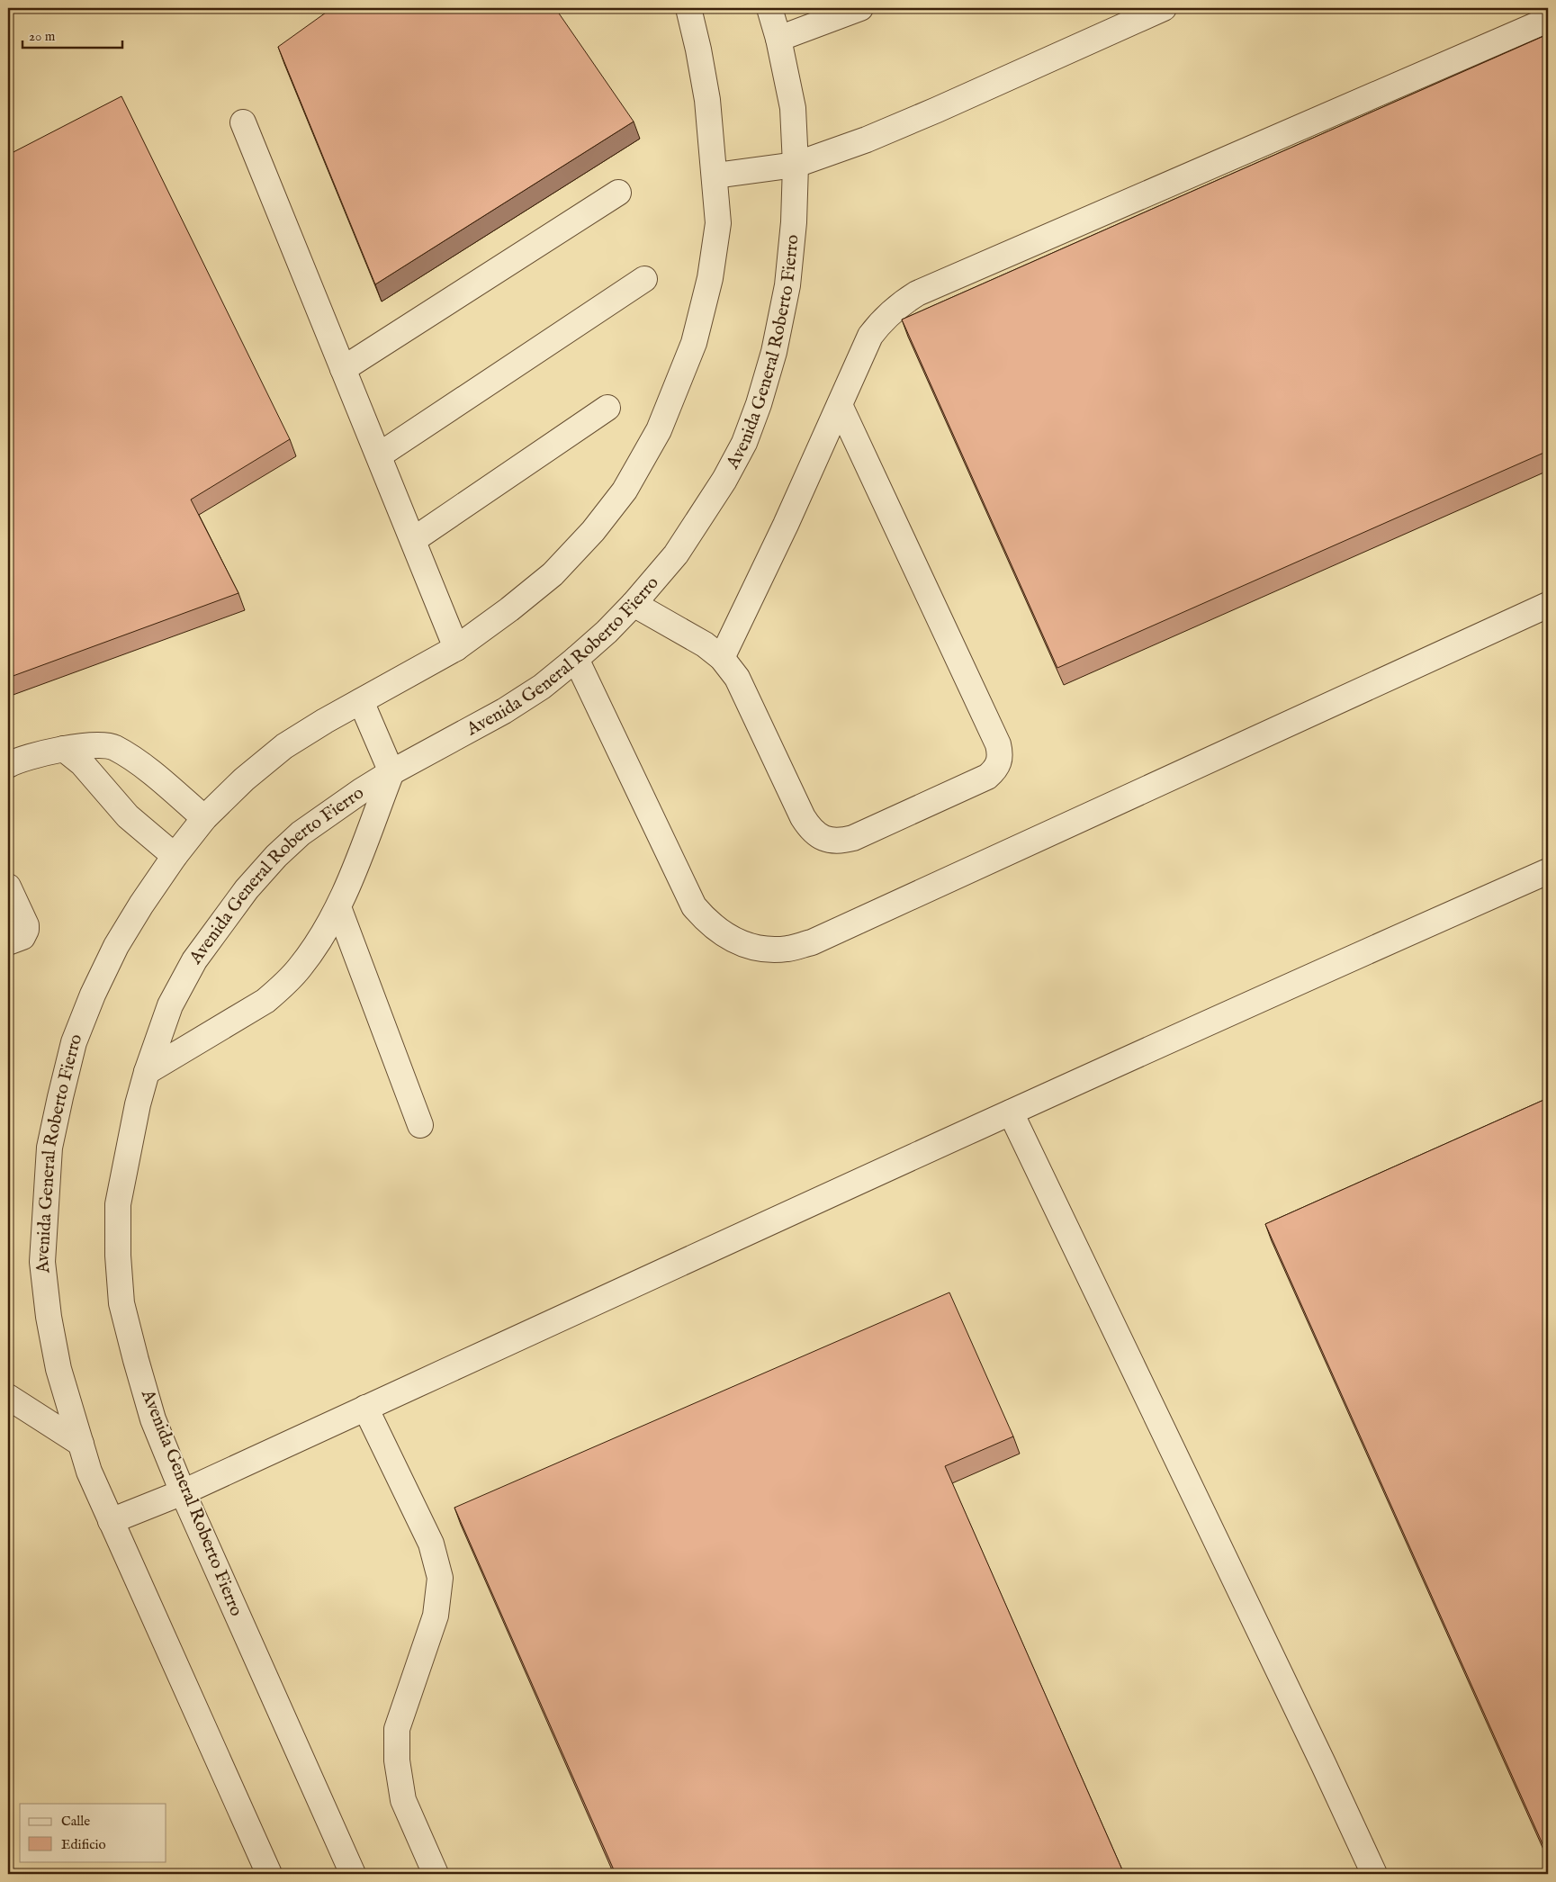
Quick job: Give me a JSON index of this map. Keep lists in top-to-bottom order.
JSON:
{
  "streets": {
    "street": ["Avenida General Roberto Fierro"]
  },
  "legend": ["Calle", "Edificio"],
  "scale_bar": "20 m"
}
